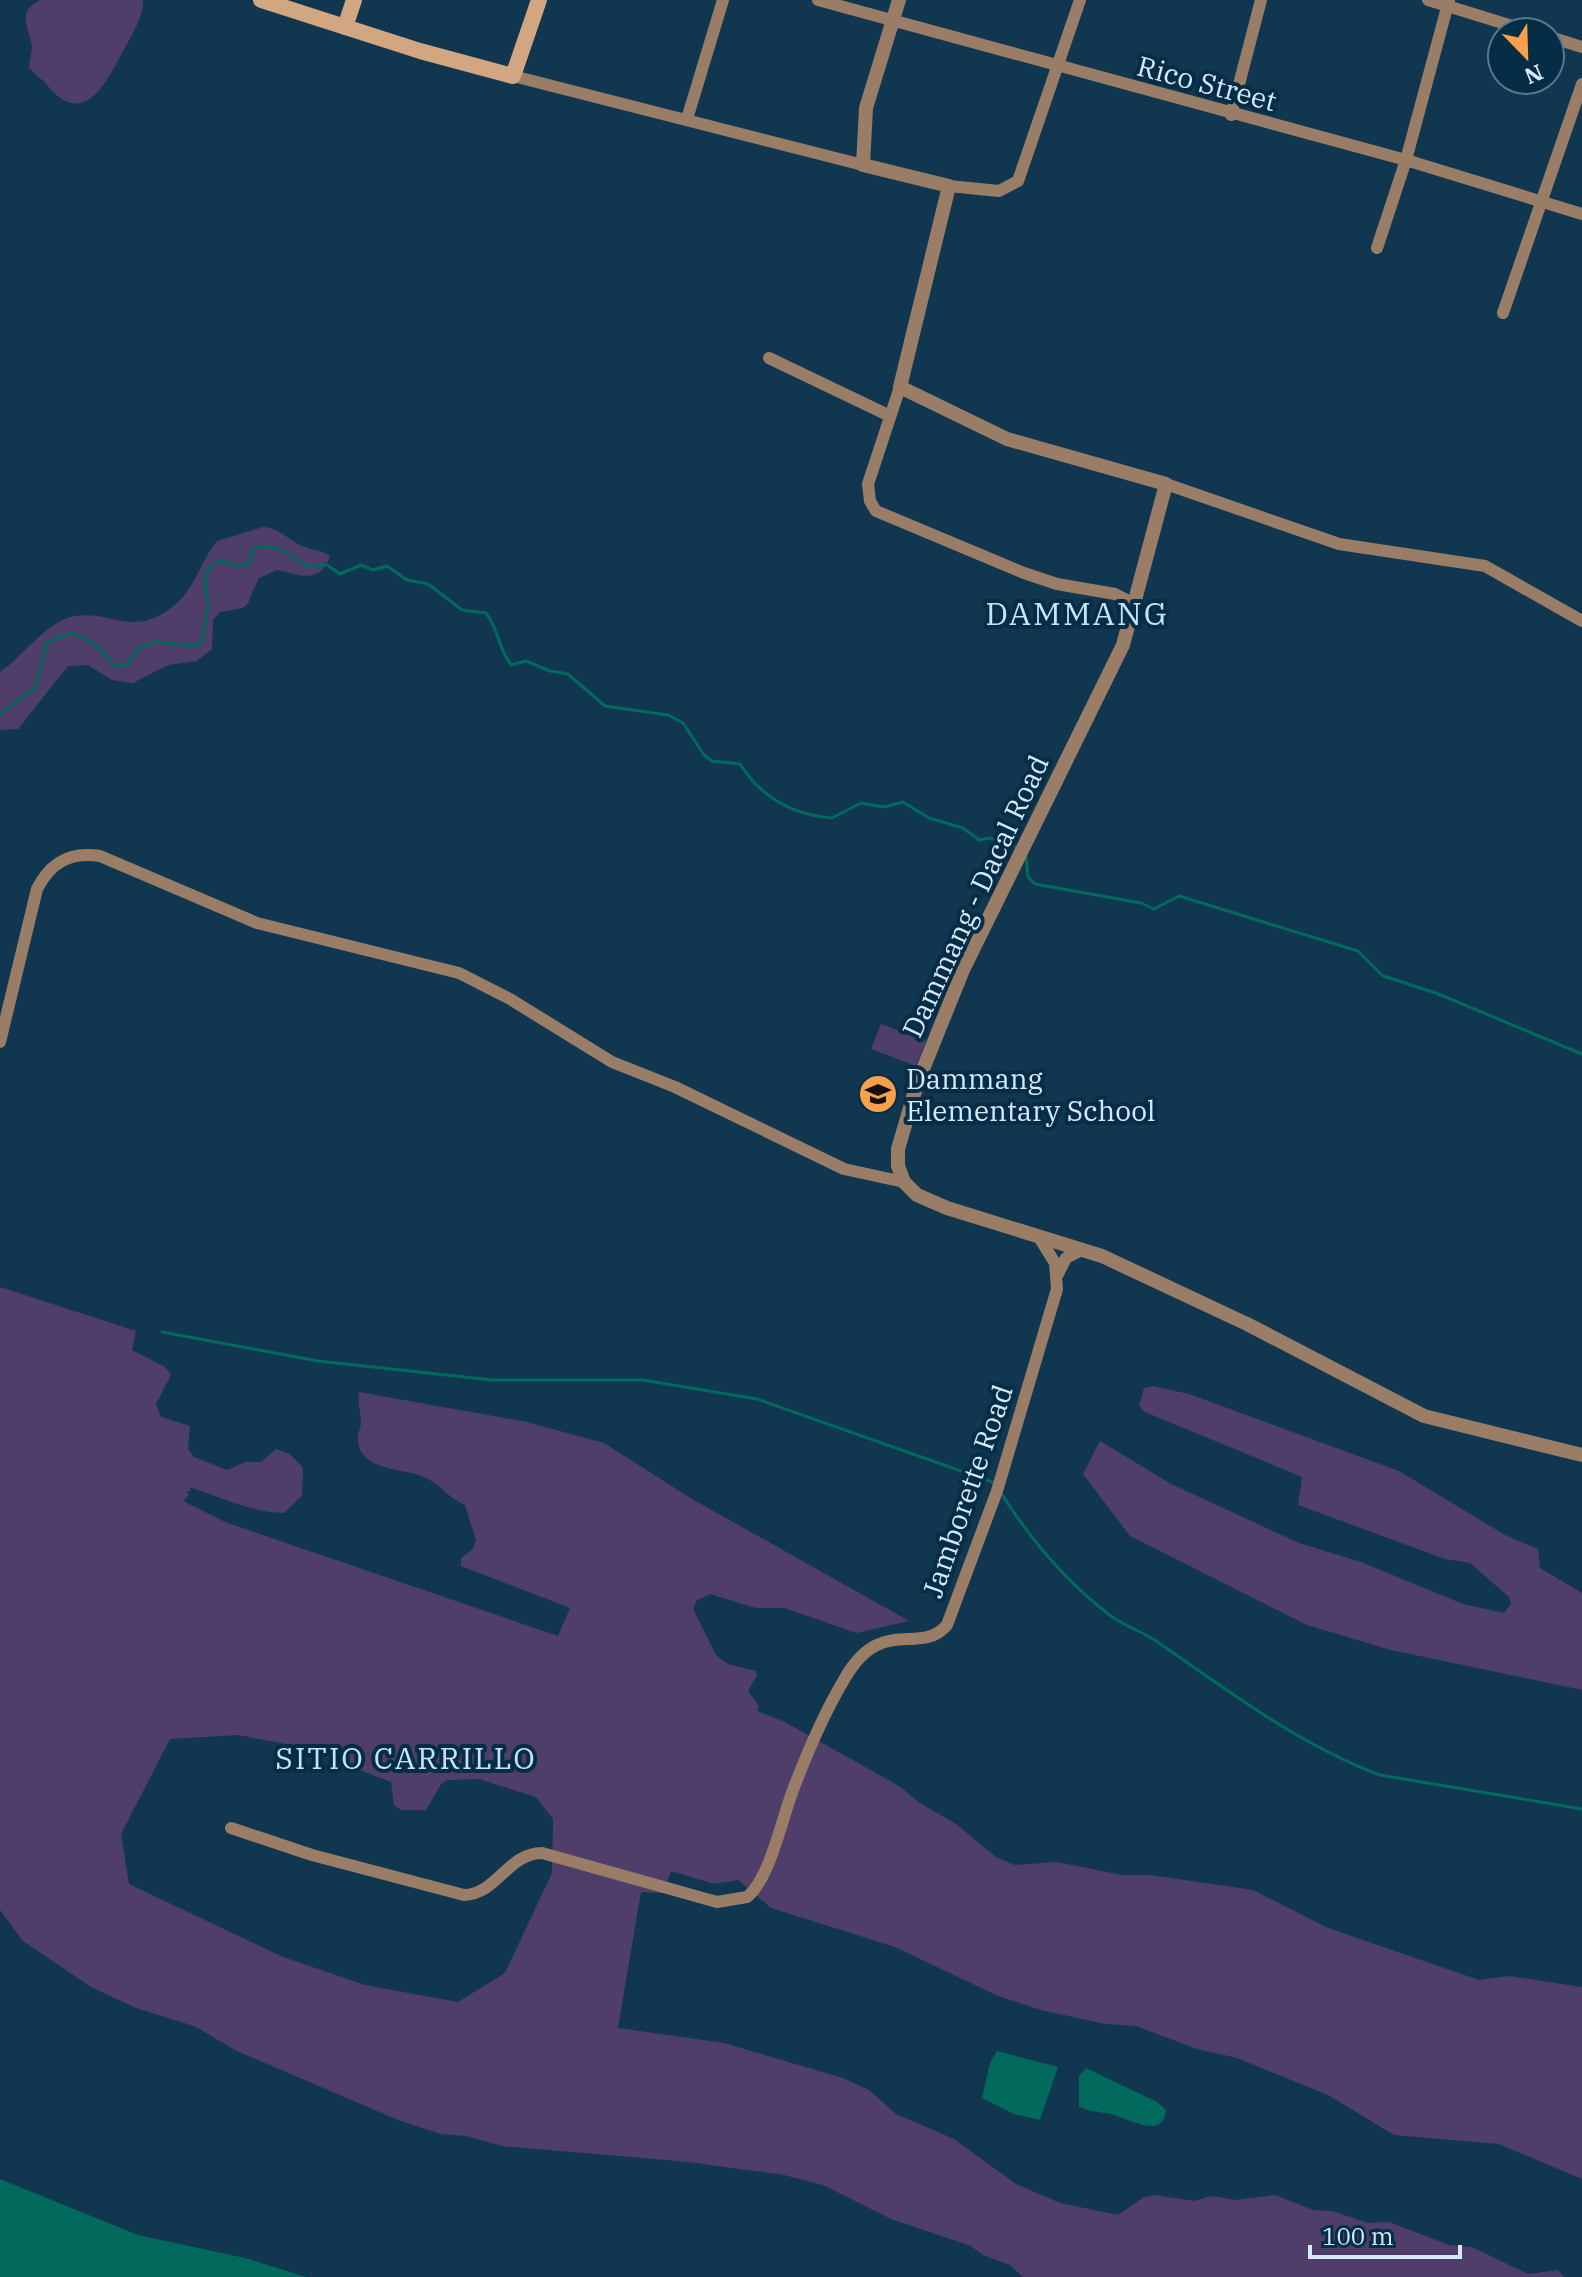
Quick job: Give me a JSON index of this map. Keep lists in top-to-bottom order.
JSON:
{
  "streets": {
    "street": ["Rico Street", "Dammang - Dacal Road", "Jamborette Road"]
  },
  "districts": ["DAMMANG", "SITIO CARRILLO"],
  "places": {
    "school or university": ["Dammang Elementary School"]
  },
  "scale_bar": "100 m",
  "north": "bottom right"
}
